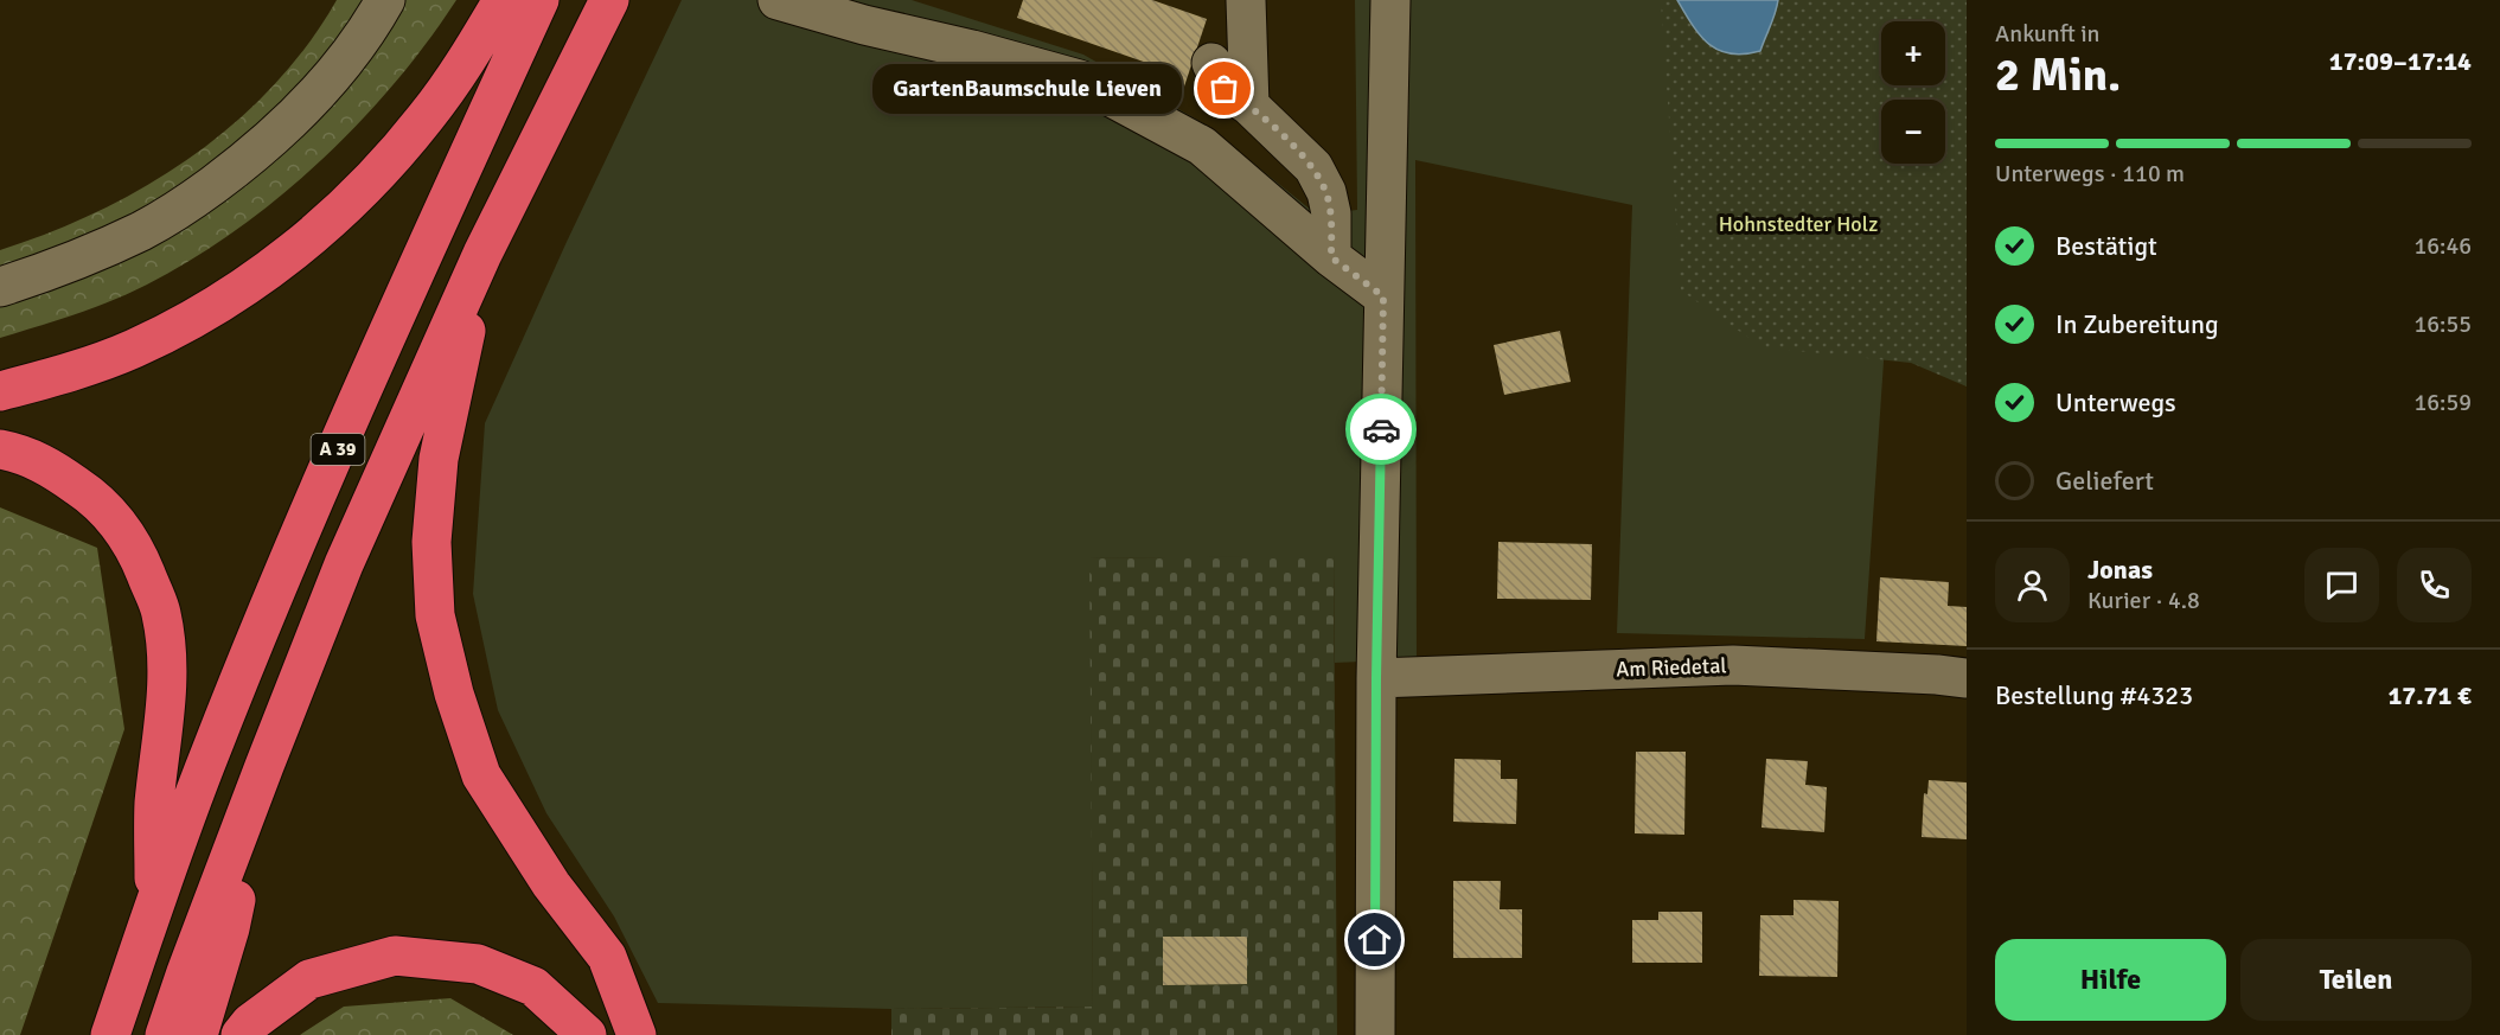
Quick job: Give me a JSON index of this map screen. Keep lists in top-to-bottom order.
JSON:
{
  "streets": {
    "highway": ["A 39"],
    "street": ["Am Riedetal"]
  },
  "parks": ["Hohnstedter Holz"],
  "places": ["GartenBaumschule Lieven"],
  "page": {
    "heading": ["2 Min.", "Ankunft in", "17:09–17:14"],
    "panel": [
      "Jonas",
      "Kurier · 4.8",
      "Bestellung #4323",
      "17.71 €"
    ],
    "map_buttons": ["+", "−"],
    "bubble": "GartenBaumschule Lieven",
    "bar": "Unterwegs · 110 m",
    "list": [
      ["Bestätigt", "16:46"],
      ["In Zubereitung", "16:55"],
      ["Unterwegs", "16:59"],
      "Geliefert"
    ],
    "buttons": ["Hilfe", "Teilen"]
  }
}
